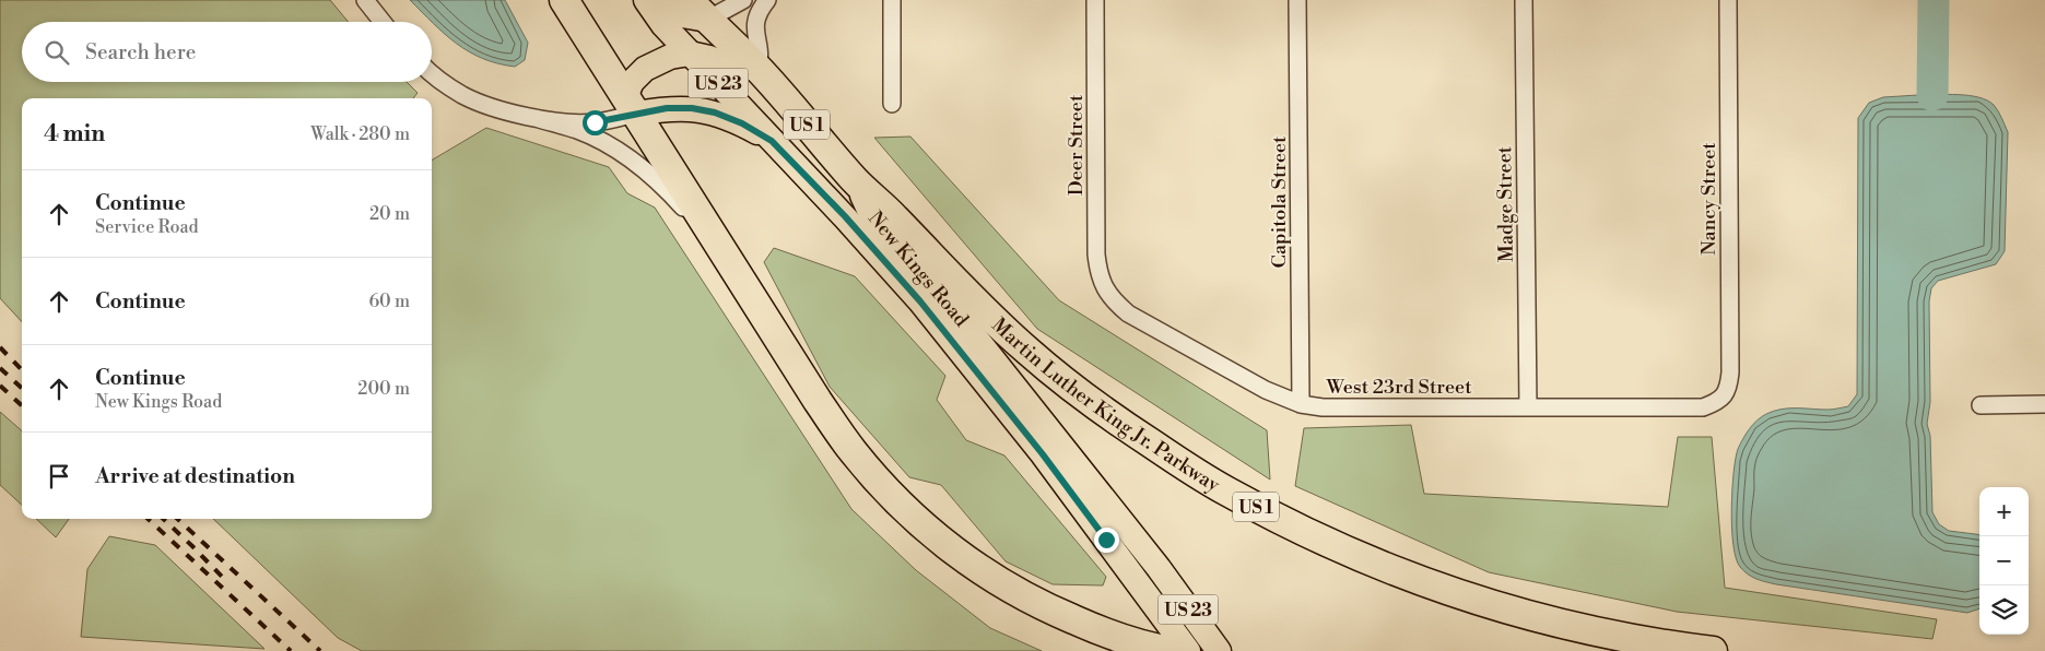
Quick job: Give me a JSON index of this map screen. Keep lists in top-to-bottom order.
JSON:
{
  "streets": {
    "highway": ["US 1", "New Kings Road", "Martin Luther King Jr. Parkway"],
    "main road": ["US 23"],
    "street": [
      "Deer Street",
      "Nancy Street",
      "Capitola Street",
      "Madge Street",
      "West 23rd Street"
    ]
  },
  "crossings": [
    ["Deer Street", "West 23rd Street"],
    ["Nancy Street", "West 23rd Street"],
    ["Capitola Street", "West 23rd Street"],
    ["Madge Street", "West 23rd Street"],
    ["New Kings Road", "Martin Luther King Jr. Parkway"]
  ],
  "page": {
    "search": "Search here",
    "heading": ["4 min", "Walk · 280 m"],
    "list": [
      ["Continue", "Service Road", "20 m"],
      ["Continue", "60 m"],
      ["Continue", "New Kings Road", "200 m"],
      "Arrive at destination"
    ],
    "map_buttons": ["+", "−"]
  }
}
